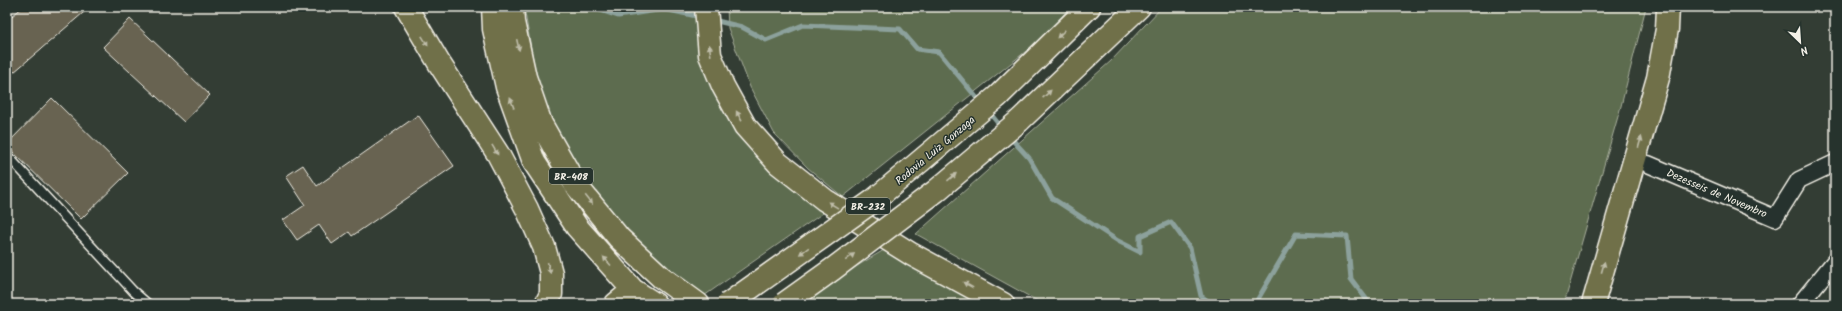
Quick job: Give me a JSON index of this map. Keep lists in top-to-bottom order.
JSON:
{
  "streets": {
    "highway": ["Rodovia Luiz Gonzaga", "BR-408", "BR-232"],
    "street": ["Dezesseis de Novembro"]
  },
  "north": "bottom right"
}
